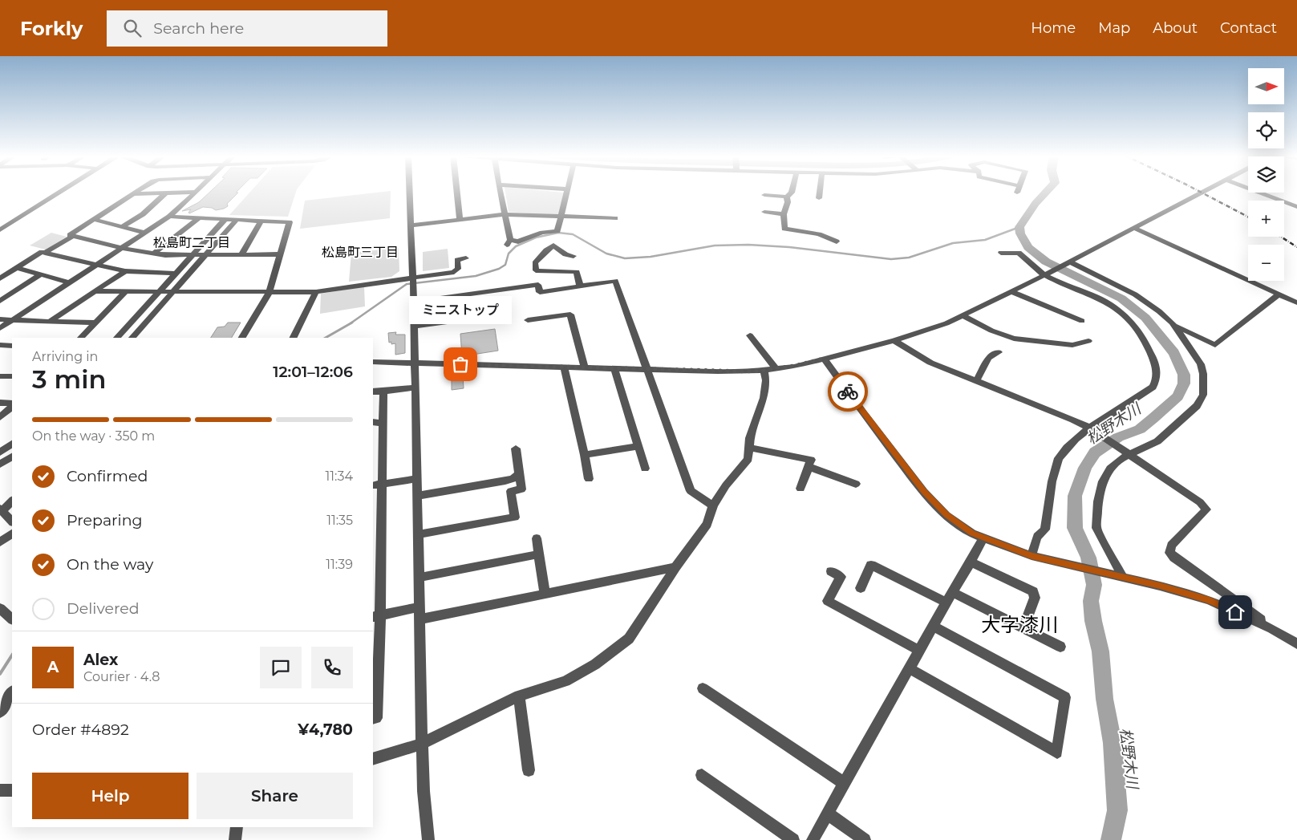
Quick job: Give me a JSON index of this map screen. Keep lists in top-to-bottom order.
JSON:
{
  "districts": ["松島町二丁目", "松島町三丁目", "大字漆川"],
  "water": ["松野木川"],
  "places": ["ミニストップ"],
  "north": "right",
  "page": {
    "header": "Forkly",
    "search": "Search here",
    "nav": [
      "Home",
      "Map",
      "About",
      "Contact"
    ],
    "map_buttons": ["+", "−"],
    "bubble": "ミニストップ",
    "heading": ["3 min", "Arriving in", "12:01–12:06"],
    "panel": [
      "Alex",
      "Courier · 4.8",
      "Order #4892",
      "¥4,780"
    ],
    "bar": "On the way · 350 m",
    "list": [
      ["Confirmed", "11:34"],
      ["Preparing", "11:35"],
      ["On the way", "11:39"],
      "Delivered"
    ],
    "round": "A",
    "buttons": ["Help", "Share"]
  }
}
